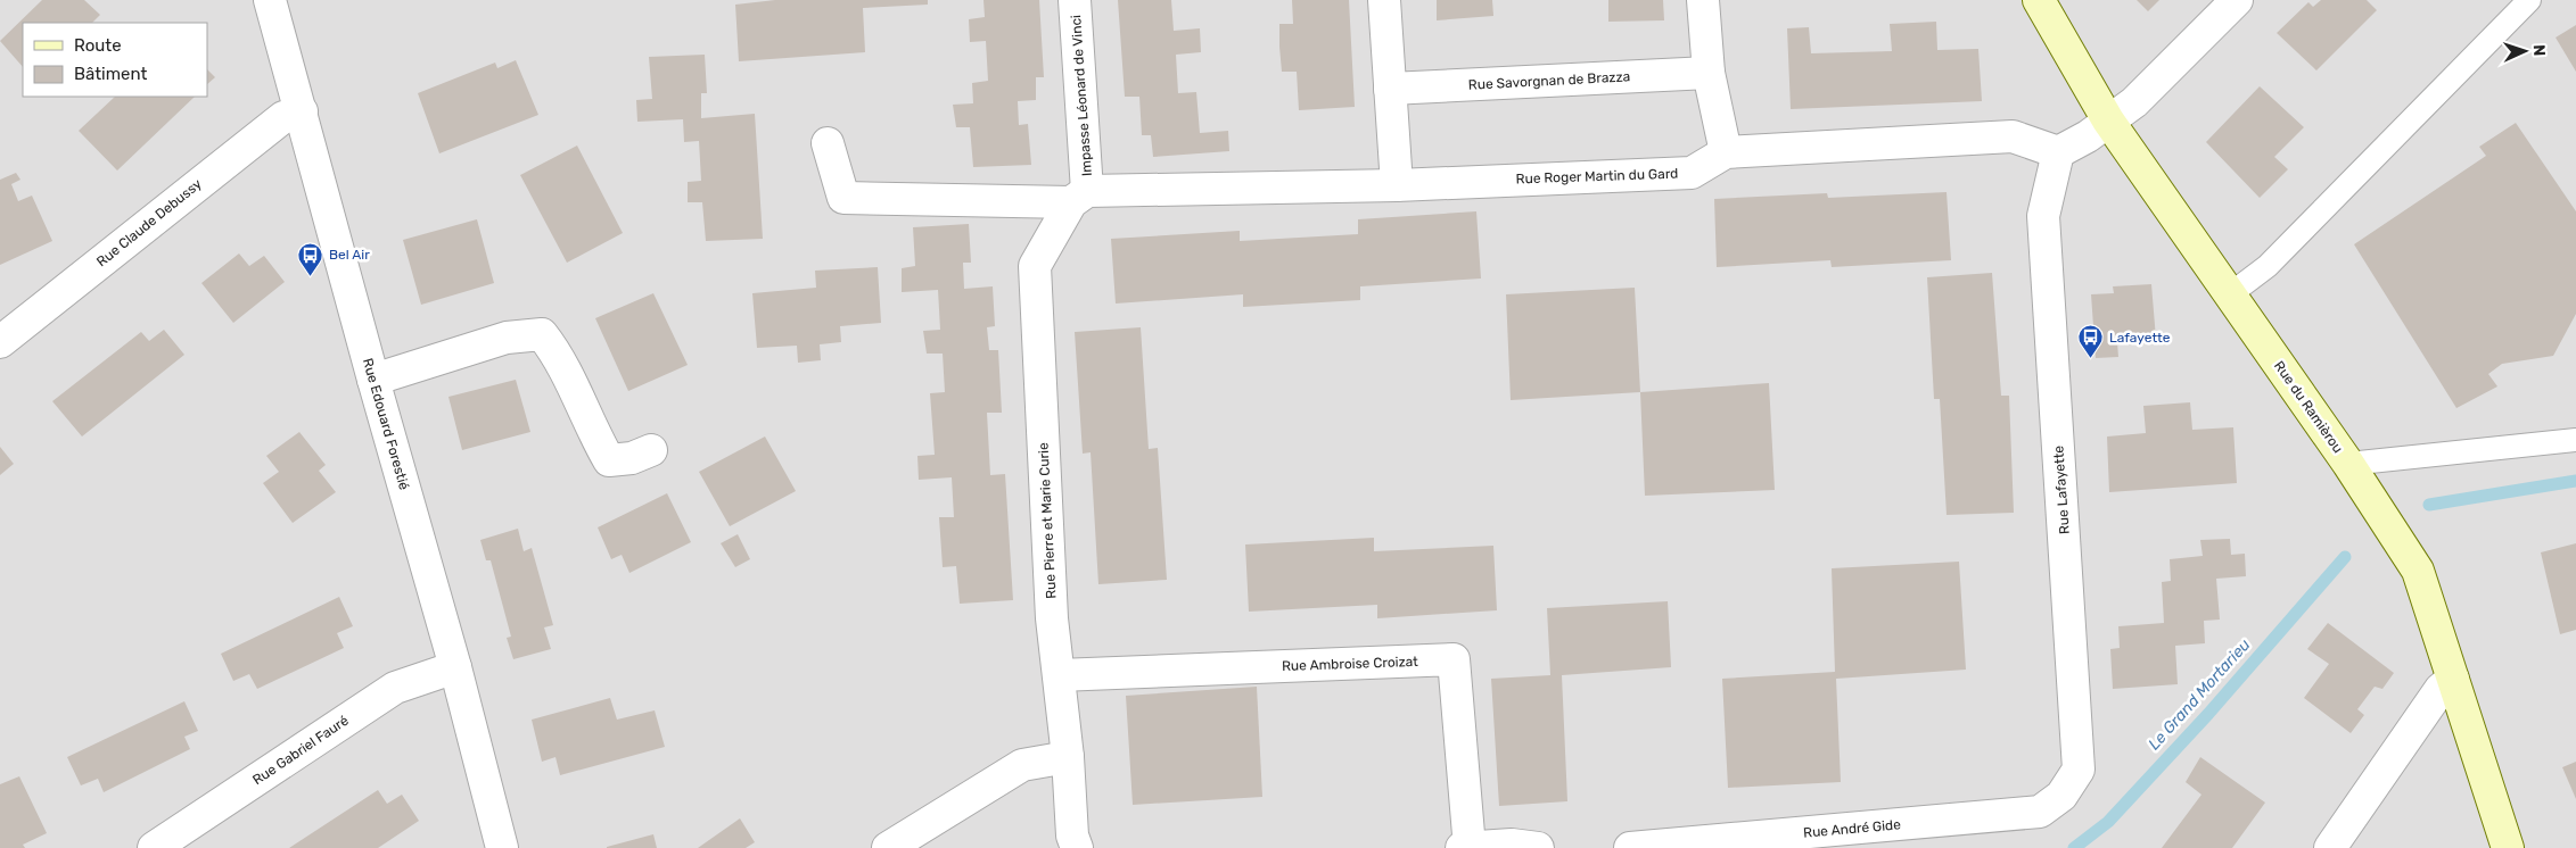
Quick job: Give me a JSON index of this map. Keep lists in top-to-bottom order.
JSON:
{
  "streets": {
    "street": [
      "Rue Savorgnan de Brazza",
      "Impasse Léonard de Vinci",
      "Rue Roger Martin du Gard",
      "Rue Claude Debussy",
      "Rue du Ramièrou",
      "Rue Edouard Forestié",
      "Rue Lafayette",
      "Rue Pierre et Marie Curie",
      "Rue Ambroise Croizat",
      "Rue Gabriel Fauré",
      "Rue André Gide"
    ]
  },
  "crossings": [
    ["Impasse Léonard de Vinci", "Rue Roger Martin du Gard"],
    ["Impasse Léonard de Vinci", "Rue Pierre et Marie Curie"],
    ["Rue Roger Martin du Gard", "Rue Lafayette"],
    ["Rue Roger Martin du Gard", "Rue Pierre et Marie Curie"],
    ["Rue Claude Debussy", "Rue Edouard Forestié"],
    ["Rue Edouard Forestié", "Rue Gabriel Fauré"],
    ["Rue Lafayette", "Rue André Gide"],
    ["Rue Pierre et Marie Curie", "Rue Ambroise Croizat"]
  ],
  "water": ["Le Grand Mortarieu"],
  "places": {
    "bus stop": ["Bel Air", "Lafayette"]
  },
  "legend": ["Route", "Bâtiment"],
  "north": "right"
}
